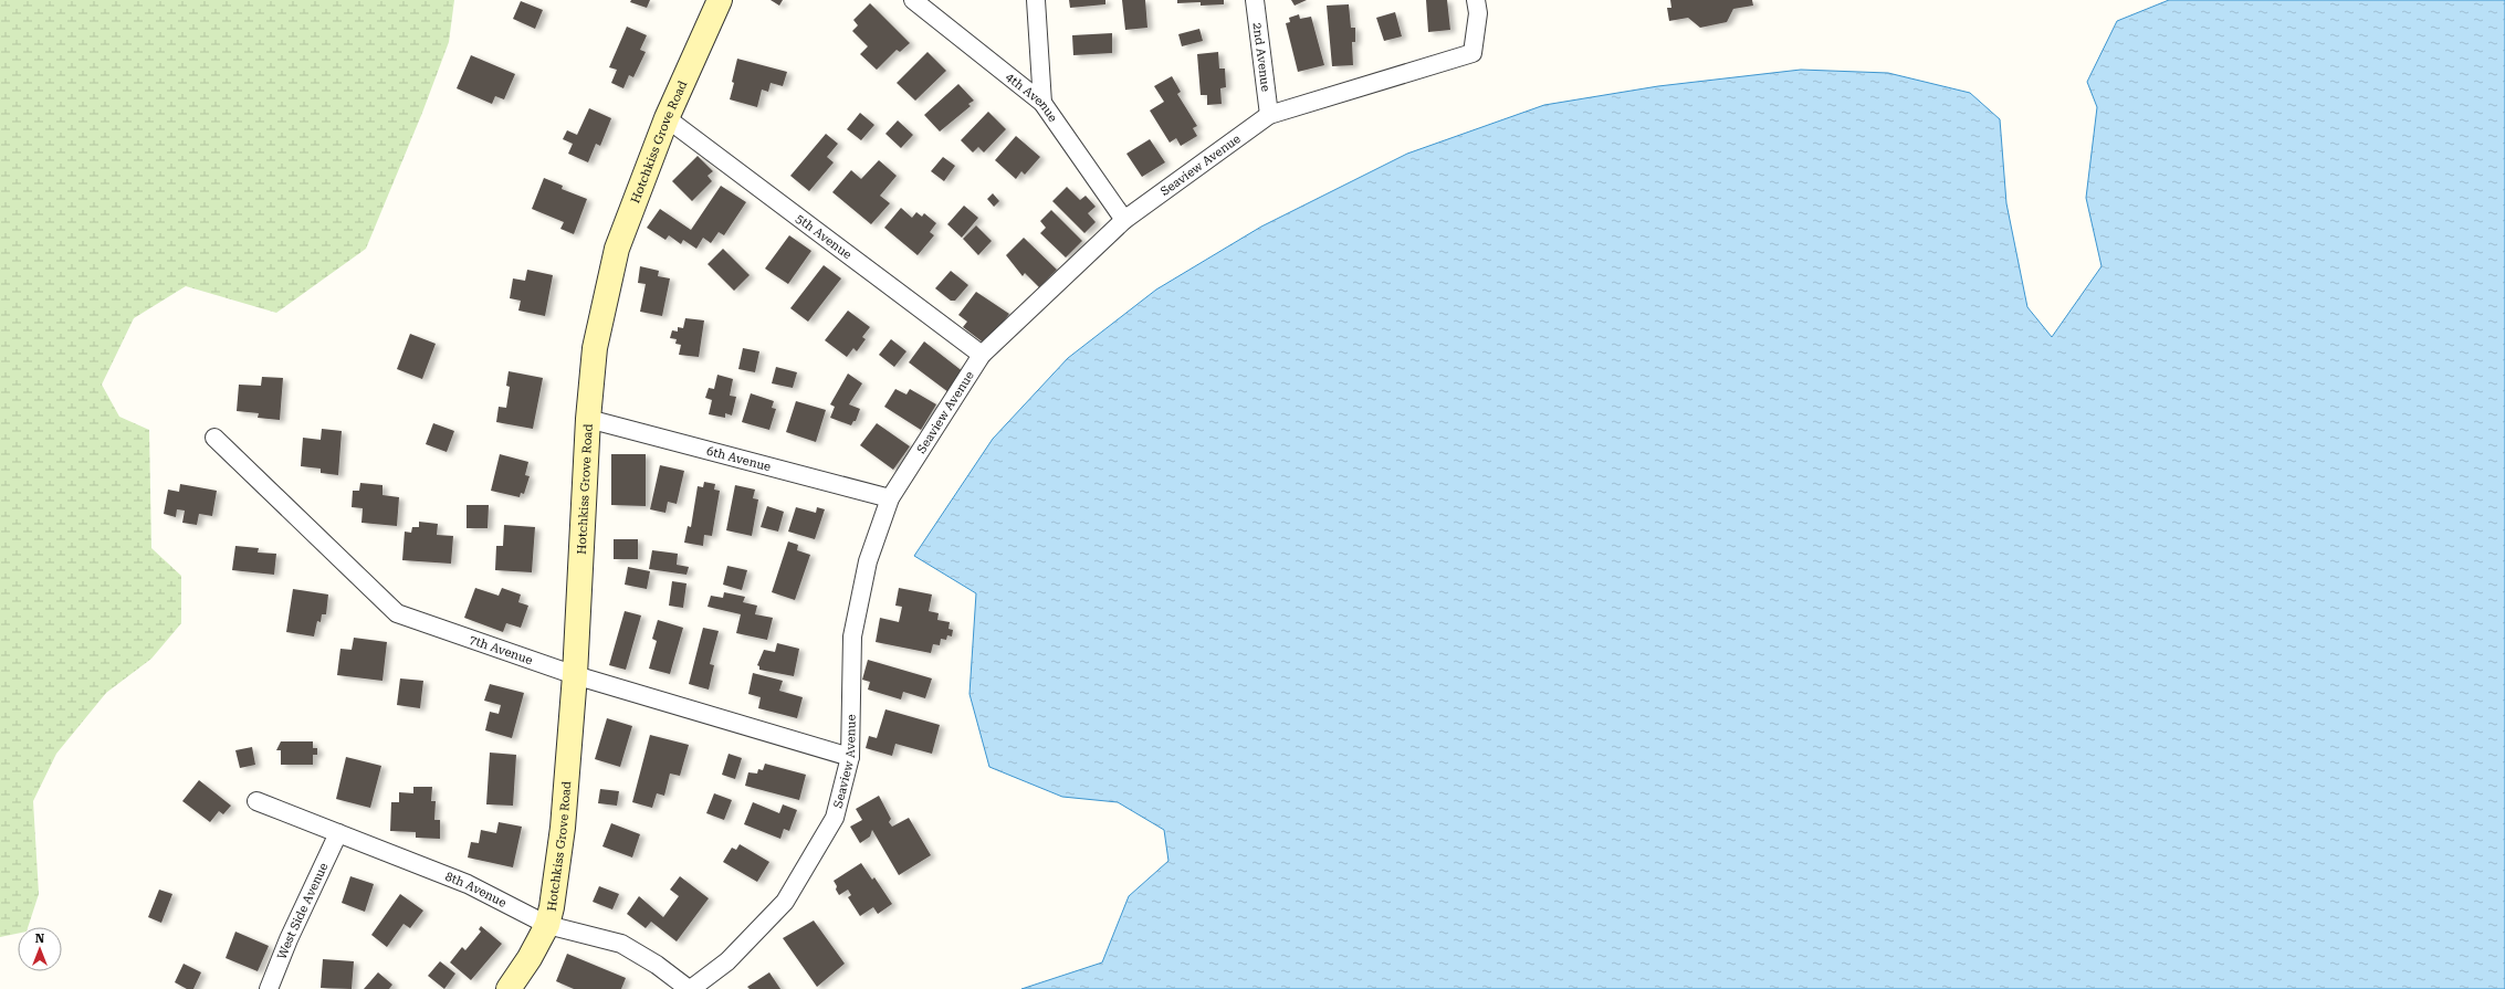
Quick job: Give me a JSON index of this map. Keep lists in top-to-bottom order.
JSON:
{
  "streets": {
    "main road": ["Hotchkiss Grove Road"],
    "street": [
      "2nd Avenue",
      "4th Avenue",
      "Seaview Avenue",
      "5th Avenue",
      "6th Avenue",
      "7th Avenue",
      "8th Avenue",
      "West Side Avenue"
    ]
  },
  "crossings": [
    ["2nd Avenue", "Seaview Avenue"],
    ["4th Avenue", "Seaview Avenue"],
    ["Hotchkiss Grove Road", "5th Avenue"],
    ["Hotchkiss Grove Road", "6th Avenue"],
    ["Hotchkiss Grove Road", "7th Avenue"],
    ["Hotchkiss Grove Road", "8th Avenue"],
    ["Seaview Avenue", "5th Avenue"],
    ["Seaview Avenue", "6th Avenue"],
    ["Seaview Avenue", "7th Avenue"],
    ["Seaview Avenue", "8th Avenue"],
    ["8th Avenue", "West Side Avenue"]
  ],
  "north": "top"
}
